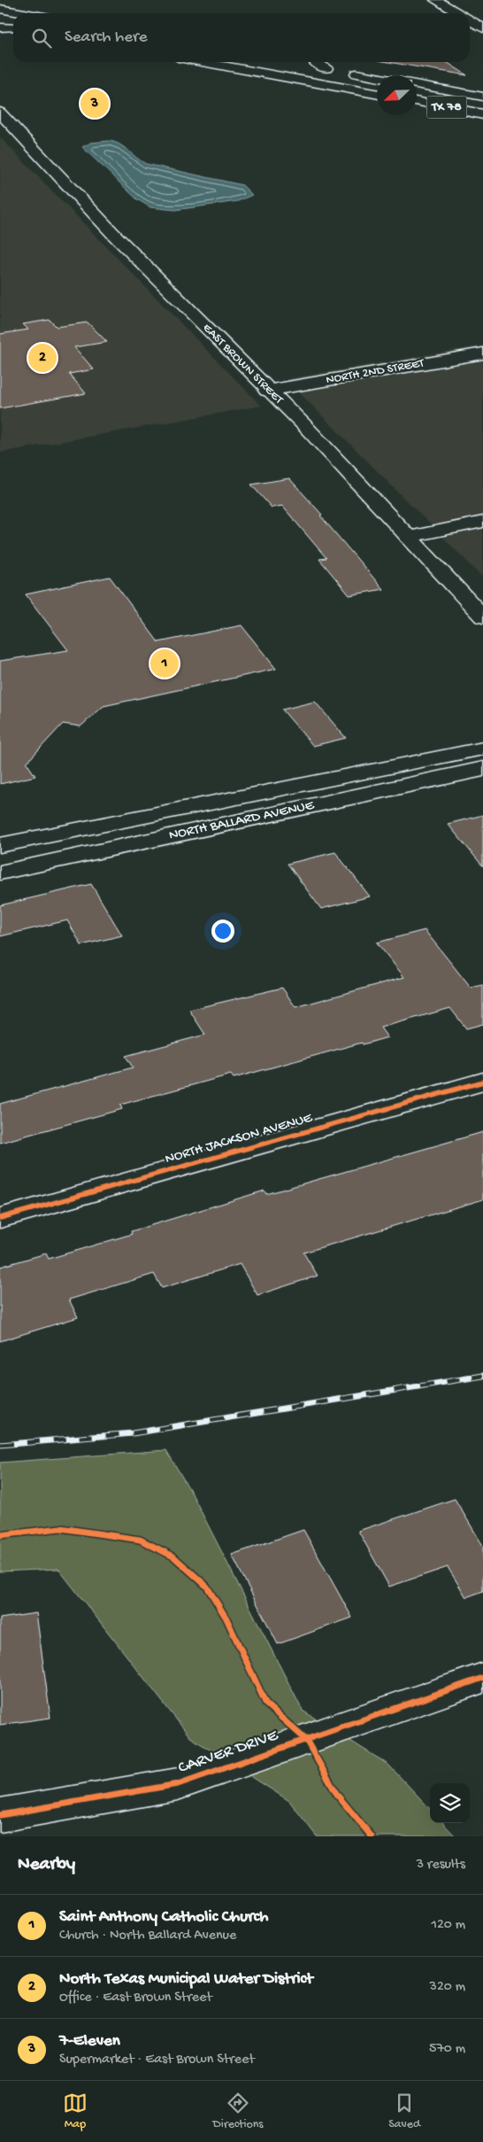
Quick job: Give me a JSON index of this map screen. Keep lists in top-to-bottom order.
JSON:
{
  "streets": {
    "main road": [
      "TX 78",
      "EAST BROWN STREET",
      "NORTH 2ND STREET",
      "NORTH BALLARD AVENUE",
      "NORTH JACKSON AVENUE",
      "CARVER DRIVE"
    ]
  },
  "crossings": [
    ["EAST BROWN STREET", "NORTH 2ND STREET"]
  ],
  "north": "bottom left",
  "page": {
    "search": "Search here",
    "pins": ["3", "2", "1"],
    "heading": ["Nearby", "3 results"],
    "list": [
      {
        "mark": "1",
        "name": "Saint Anthony Catholic Church",
        "note": "Church · North Ballard Avenue",
        "value": "120 m"
      },
      {
        "mark": "2",
        "name": "North Texas Municipal Water District",
        "note": "Office · East Brown Street",
        "value": "320 m"
      },
      {
        "mark": "3",
        "name": "7-Eleven",
        "note": "Supermarket · East Brown Street",
        "value": "570 m"
      }
    ],
    "nav": ["Map", "Directions", "Saved"]
  }
}
